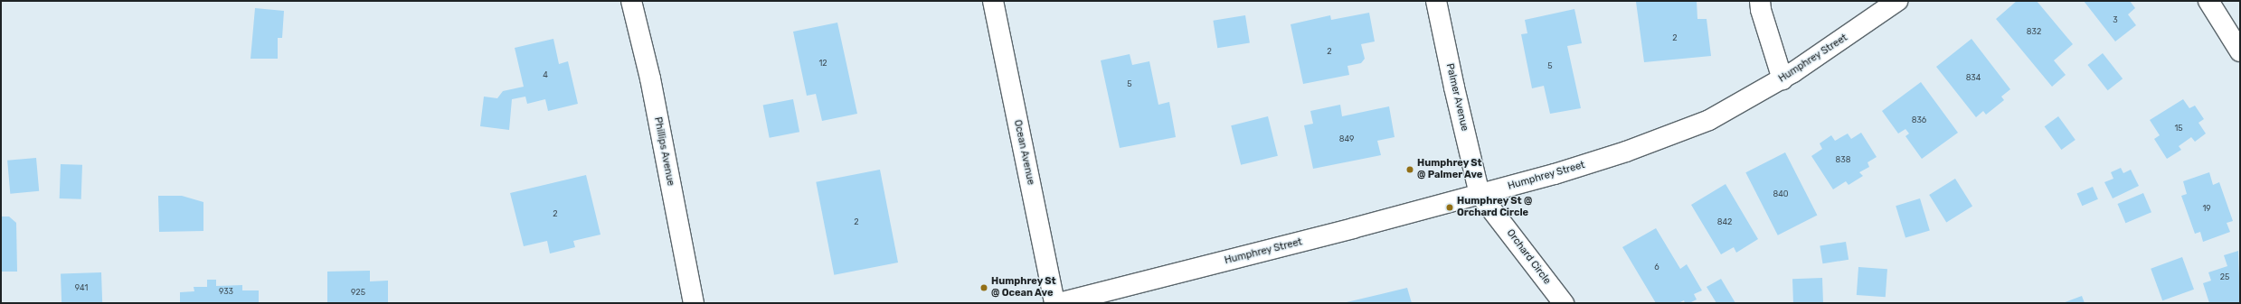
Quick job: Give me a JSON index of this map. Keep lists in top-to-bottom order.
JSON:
{
  "streets": {
    "street": [
      "Humphrey Street",
      "Palmer Avenue",
      "Phillips Avenue",
      "Ocean Avenue",
      "Orchard Circle"
    ]
  },
  "crossings": [
    ["Humphrey Street", "Palmer Avenue"],
    ["Humphrey Street", "Orchard Circle"],
    ["Palmer Avenue", "Orchard Circle"]
  ],
  "places": ["Humphrey St @ Palmer Ave", "Humphrey St @ Orchard Circle", "Humphrey St @ Ocean Ave"],
  "house_numbers": [
    "3",
    "832",
    "2",
    "2",
    "12",
    "5",
    "4",
    "834",
    "5",
    "836",
    "15",
    "849",
    "838",
    "840",
    "19",
    "2",
    "2",
    "842",
    "6",
    "25",
    "941",
    "933",
    "925"
  ]
}
